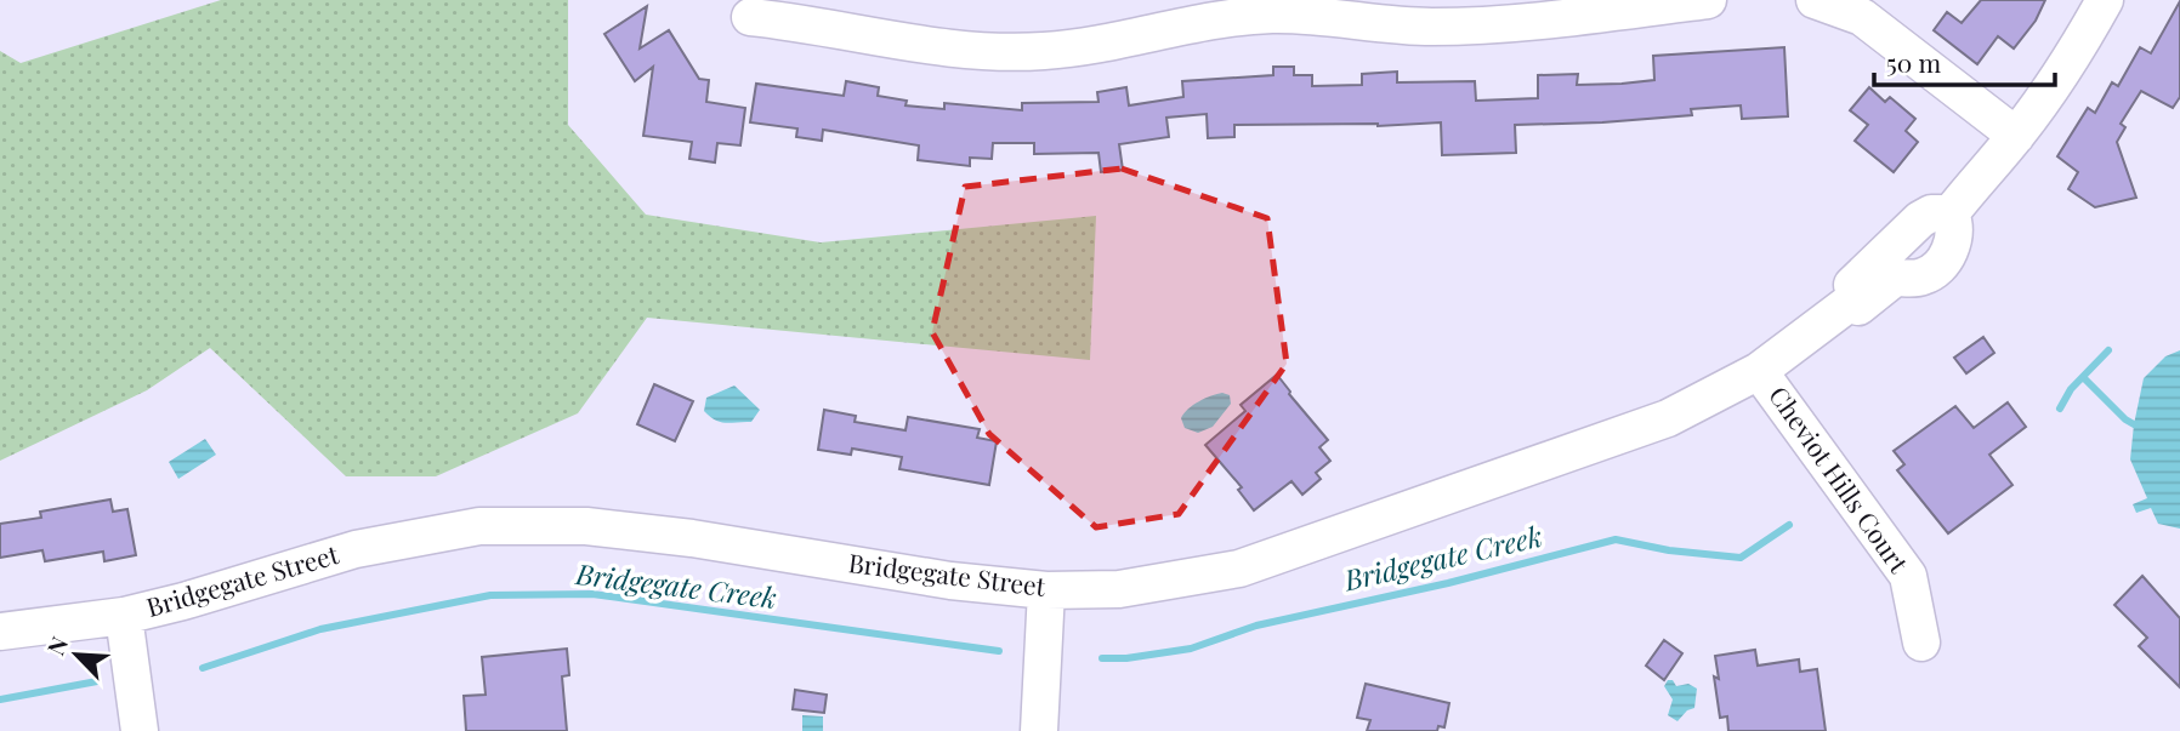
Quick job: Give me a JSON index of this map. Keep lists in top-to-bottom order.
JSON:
{
  "streets": {
    "street": ["Cheviot Hills Court", "Bridgegate Street"]
  },
  "crossings": [
    ["Cheviot Hills Court", "Bridgegate Street"]
  ],
  "water": ["Bridgegate Creek"],
  "scale_bar": "50 m",
  "north": "top left"
}
